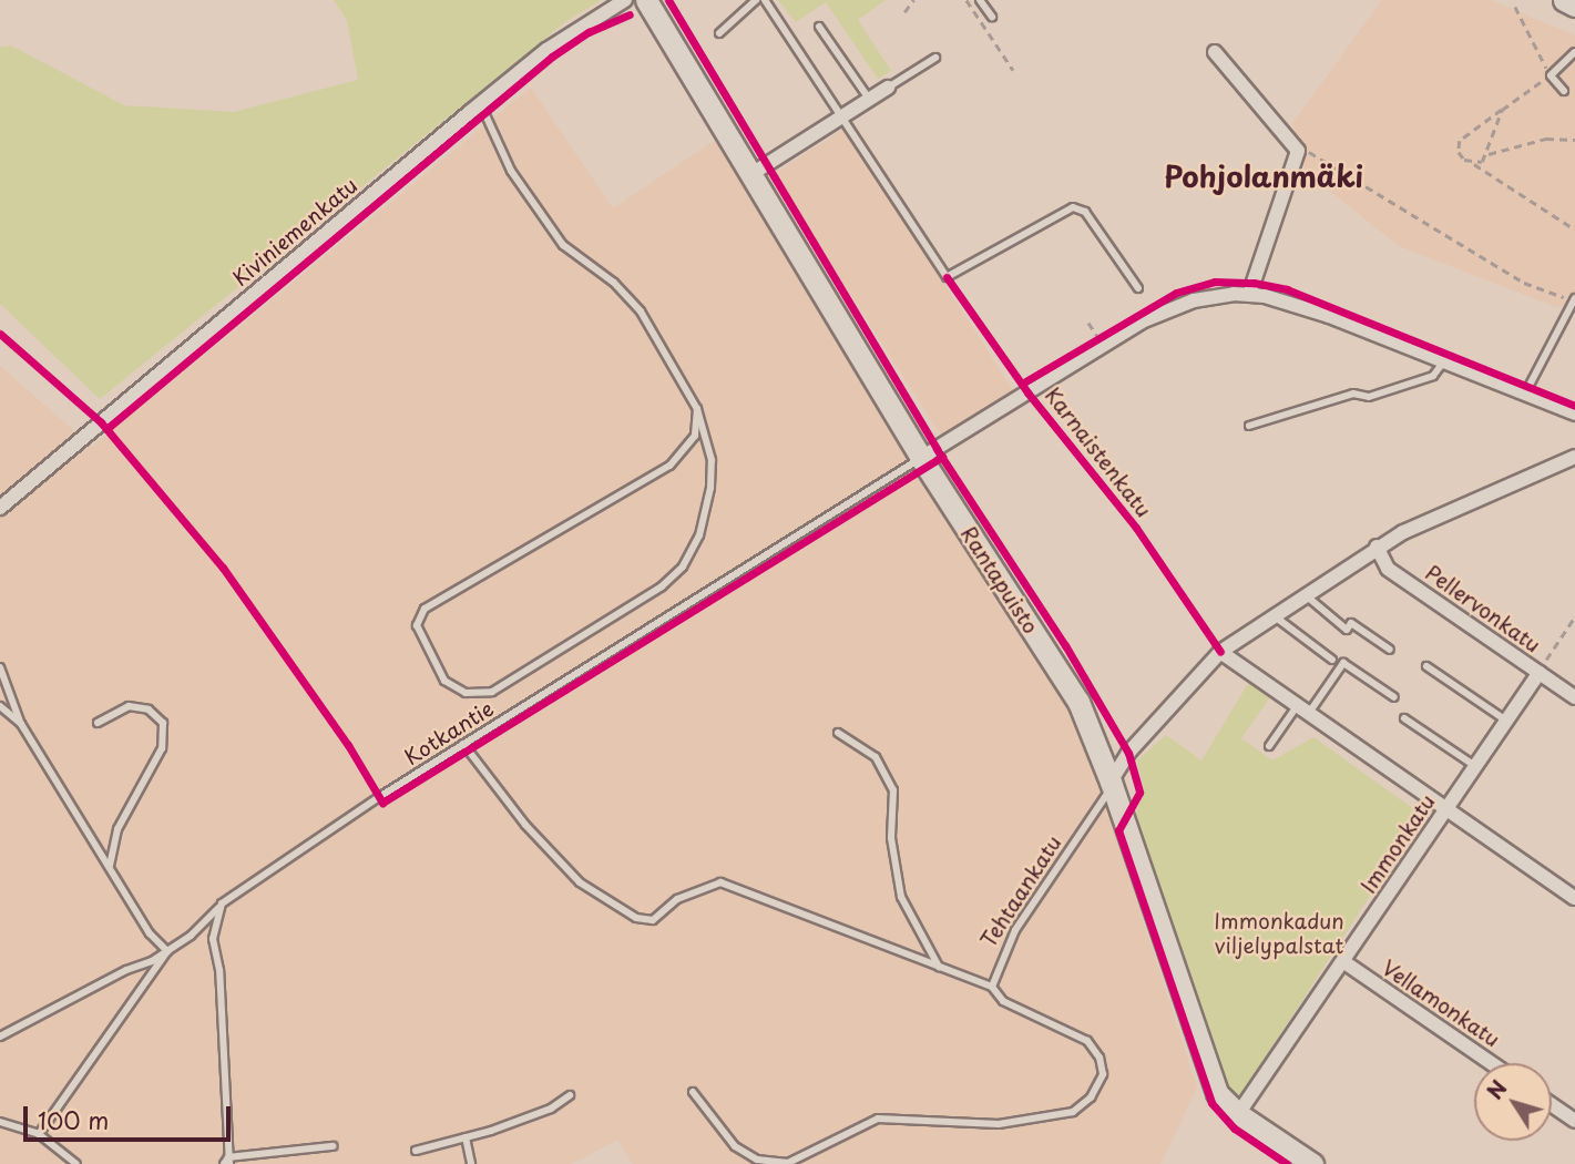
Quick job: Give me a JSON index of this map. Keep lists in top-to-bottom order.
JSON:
{
  "streets": {
    "street": [
      "Kiviniemenkatu",
      "Rantapuisto",
      "Pellervonkatu",
      "Immonkatu",
      "Tehtaankatu",
      "Vellamonkatu"
    ],
    "lane": ["Kotkantie"],
    "cycle path": ["Karnaistenkatu"]
  },
  "crossings": [
    ["Rantapuisto", "Kotkantie"],
    ["Rantapuisto", "Immonkatu"],
    ["Rantapuisto", "Tehtaankatu"],
    ["Pellervonkatu", "Immonkatu"],
    ["Pellervonkatu", "Tehtaankatu"],
    ["Immonkatu", "Vellamonkatu"]
  ],
  "districts": ["Pohjolanmäki"],
  "parks": ["Immonkadun viljelypalstat"],
  "scale_bar": "100 m",
  "north": "top left"
}
